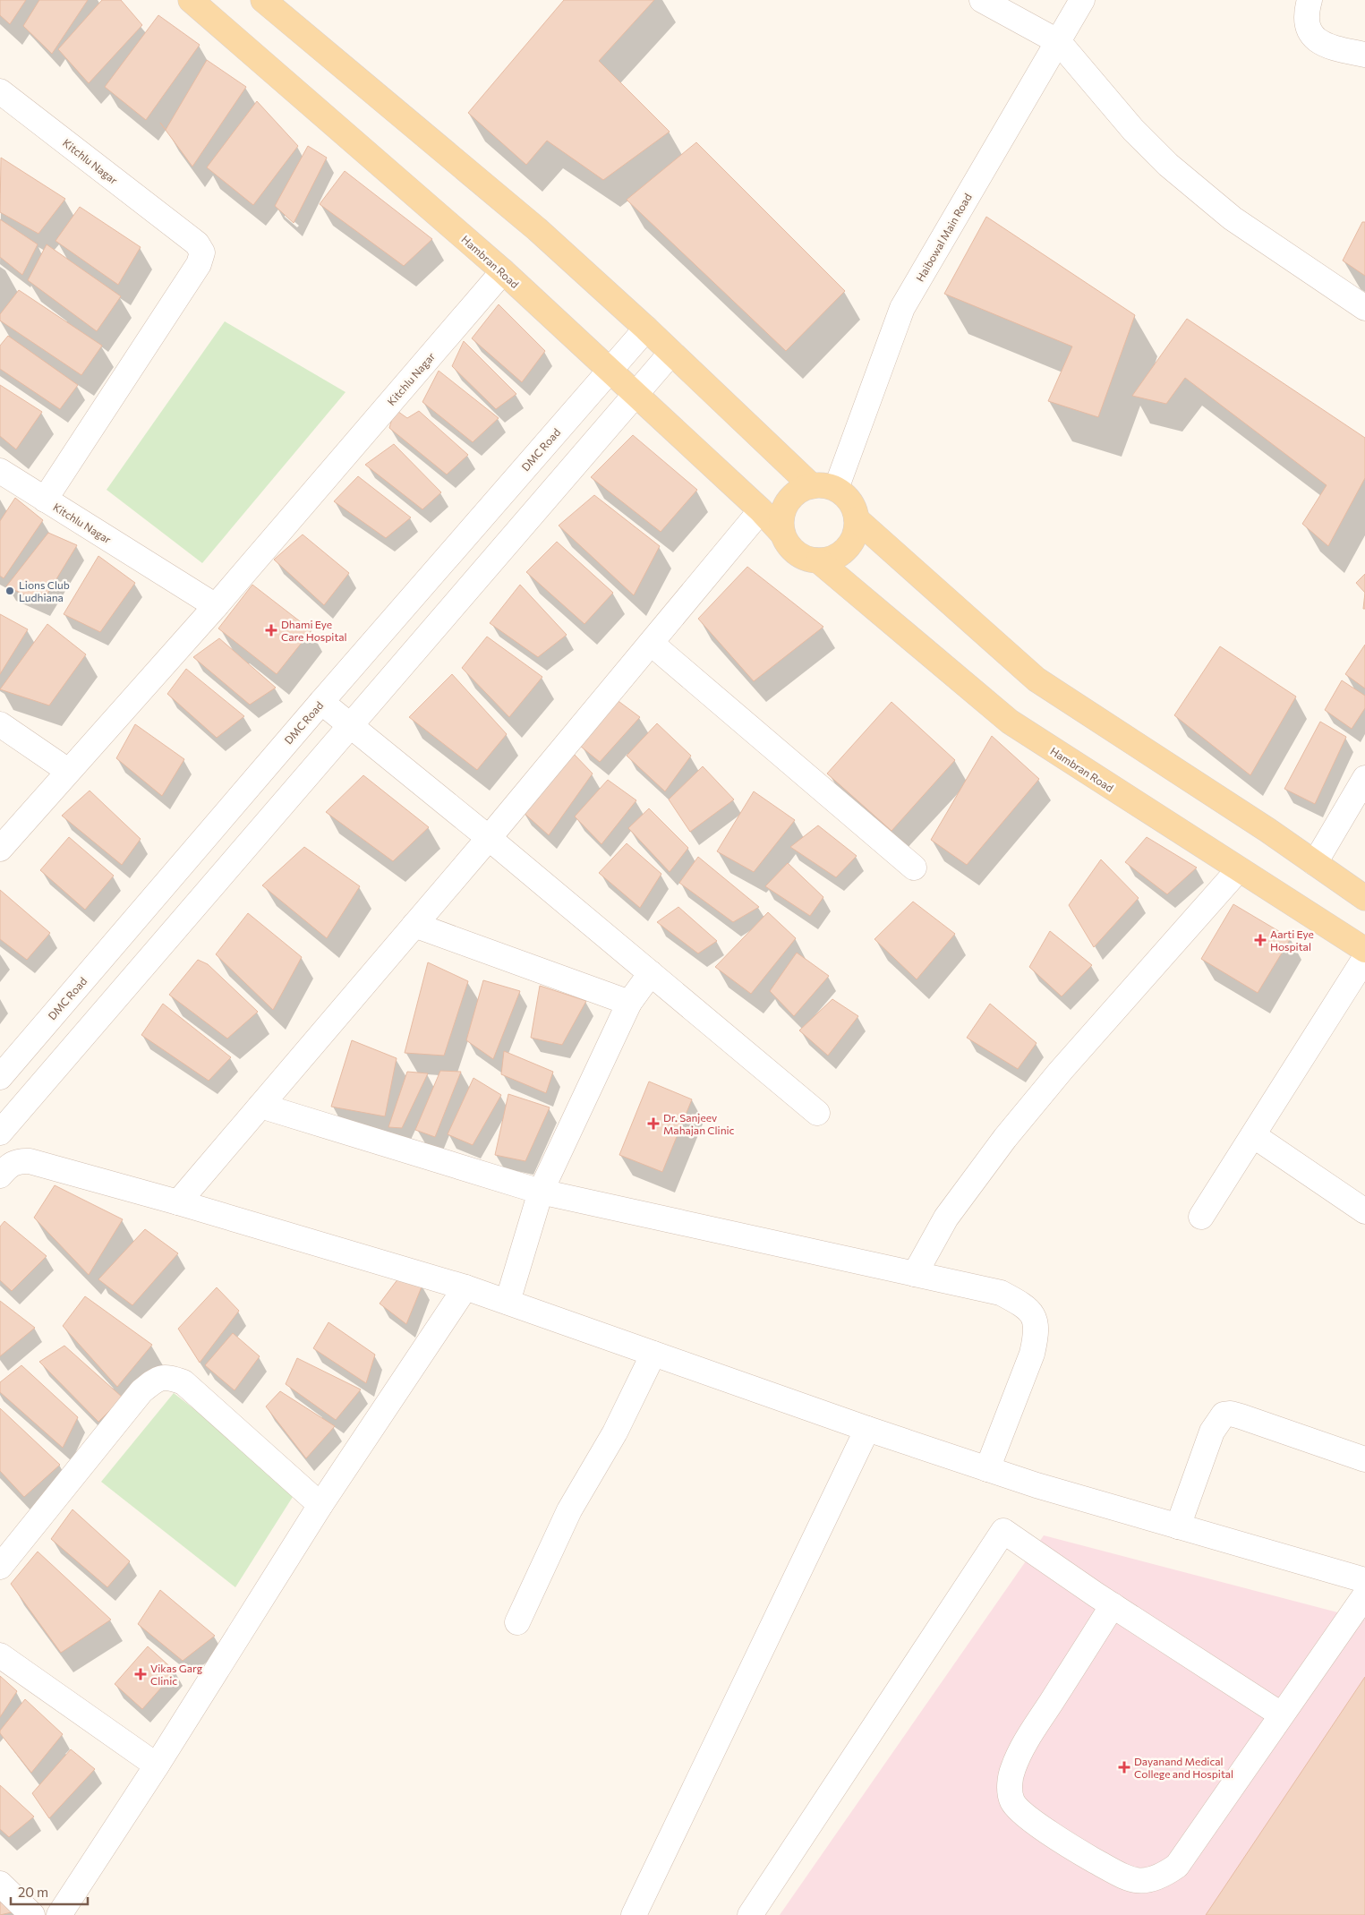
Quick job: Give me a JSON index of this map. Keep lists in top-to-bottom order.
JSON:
{
  "streets": {
    "main road": ["Hambran Road"],
    "street": ["Kitchlu Nagar", "Haibowal Main Road", "DMC Road"]
  },
  "crossings": [
    ["Kitchlu Nagar", "Hambran Road"],
    ["Haibowal Main Road", "Hambran Road"],
    ["Hambran Road", "DMC Road"]
  ],
  "places": {
    "other": ["Lions Club Ludhiana"],
    "health": [
      "Dhami Eye Care Hospital",
      "Aarti Eye Hospital",
      "Dr. Sanjeev Mahajan Clinic",
      "Vikas Garg Clinic",
      "Dayanand Medical College and Hospital"
    ]
  },
  "scale_bar": "20 m"
}
